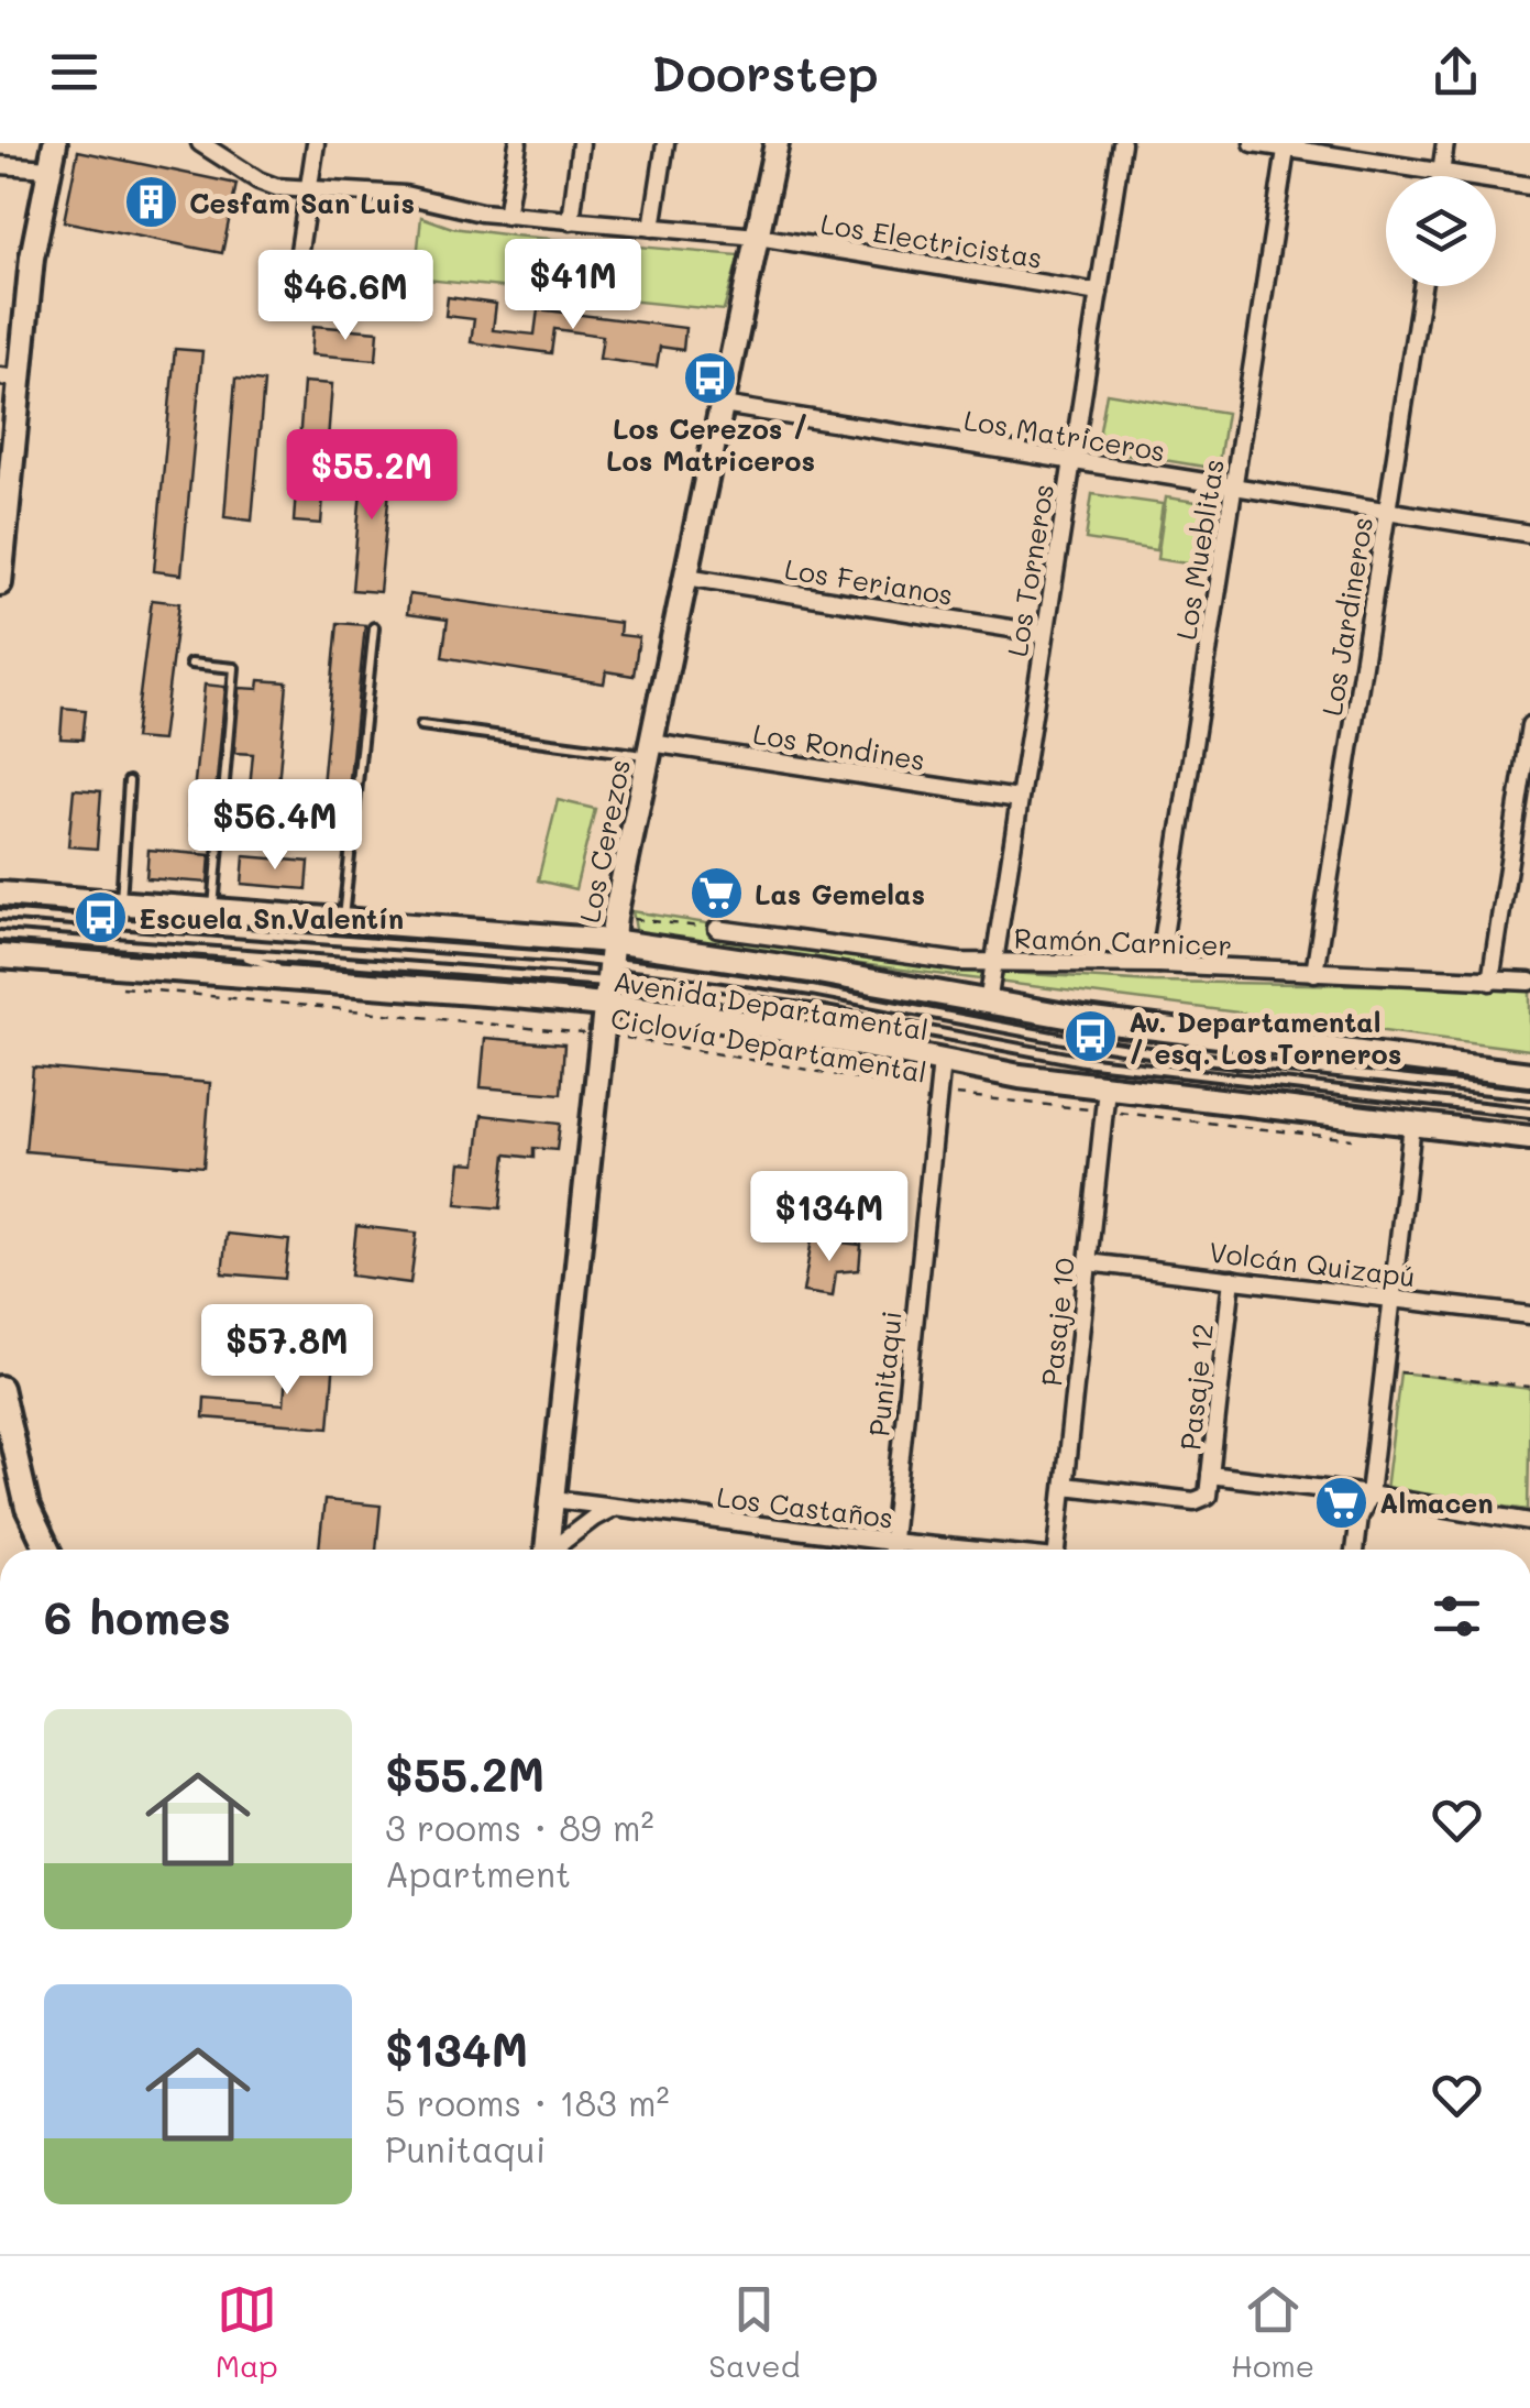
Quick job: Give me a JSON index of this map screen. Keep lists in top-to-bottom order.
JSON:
{
  "streets": {
    "main road": ["Los Cerezos", "Avenida Departamental"],
    "street": [
      "Los Electricistas",
      "Los Matriceros",
      "Los Mueblitas",
      "Los Torneros",
      "Los Ferianos",
      "Los Jardineros",
      "Los Rondines",
      "Ramón Carnicer",
      "Volcán Quizapú",
      "Pasaje 10",
      "Punitaqui",
      "Pasaje 12",
      "Los Castaños"
    ],
    "path": ["Ciclovía Departamental"]
  },
  "crossings": [
    ["Los Electricistas", "Los Torneros"],
    ["Los Electricistas", "Los Cerezos"],
    ["Los Matriceros", "Los Mueblitas"],
    ["Los Matriceros", "Los Torneros"],
    ["Los Matriceros", "Los Jardineros"],
    ["Los Matriceros", "Los Cerezos"],
    ["Los Mueblitas", "Ramón Carnicer"],
    ["Los Torneros", "Los Ferianos"],
    ["Los Torneros", "Los Rondines"],
    ["Los Torneros", "Ramón Carnicer"],
    ["Los Torneros", "Avenida Departamental"],
    ["Los Ferianos", "Los Cerezos"],
    ["Los Jardineros", "Ramón Carnicer"],
    ["Los Rondines", "Los Cerezos"],
    ["Los Cerezos", "Avenida Departamental"],
    ["Los Cerezos", "Ciclovía Departamental"],
    ["Los Cerezos", "Los Castaños"],
    ["Avenida Departamental", "Ciclovía Departamental"],
    ["Avenida Departamental", "Pasaje 10"],
    ["Avenida Departamental", "Punitaqui"],
    ["Ciclovía Departamental", "Pasaje 10"],
    ["Ciclovía Departamental", "Punitaqui"],
    ["Volcán Quizapú", "Pasaje 10"],
    ["Volcán Quizapú", "Pasaje 12"],
    ["Pasaje 10", "Pasaje 12"],
    ["Punitaqui", "Los Castaños"]
  ],
  "places": {
    "building": ["Cesfam San Luis"],
    "bus stop": ["Los Cerezos / Los Matriceros", "Escuela Sn.Valentín", "Av. Departamental / esq. Los Torneros"],
    "supermarket": ["Las Gemelas", "Almacen"]
  },
  "page": {
    "header": "Doorstep",
    "price": [
      "$41M",
      "$46.6M",
      "$55.2M",
      "$56.4M",
      "$134M",
      "$57.8M"
    ],
    "heading": "6 homes",
    "list": [
      {
        "name": "$55.2M",
        "note": "3 rooms · 89 m² · Apartment"
      },
      {
        "name": "$134M",
        "note": "5 rooms · 183 m² · Punitaqui"
      }
    ],
    "tabs": ["Map", "Saved", "Home"]
  }
}
